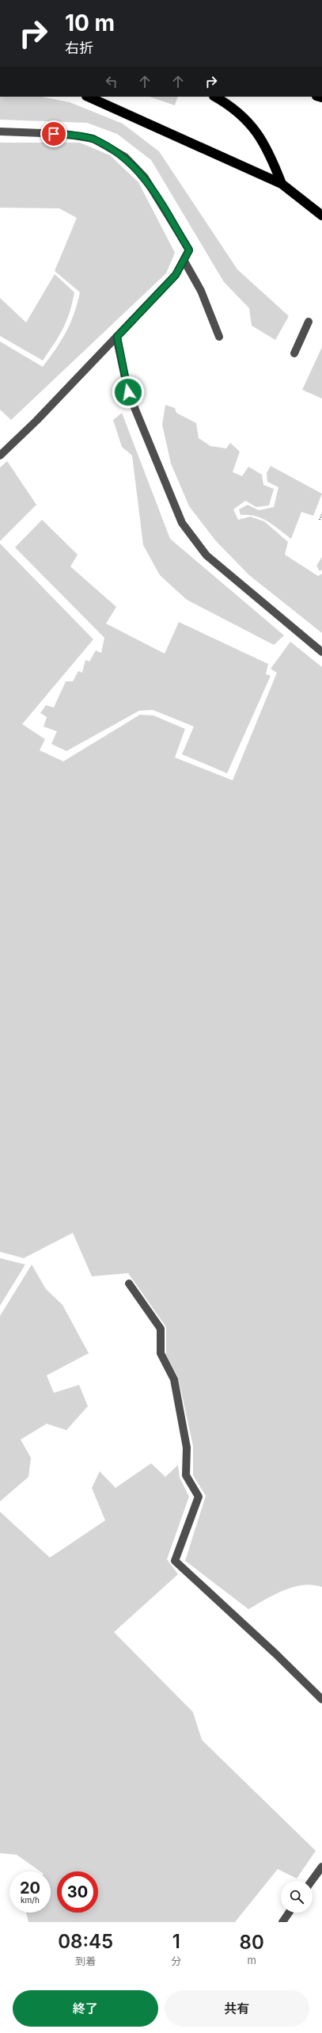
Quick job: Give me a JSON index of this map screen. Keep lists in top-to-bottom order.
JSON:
{
  "page": {
    "turn": ["10 m", "右折"],
    "speed": "20 km/h",
    "limit": "30",
    "eta": [
      "08:45",
      "到着",
      "1",
      "分",
      "80",
      "m"
    ],
    "buttons": ["終了", "共有"]
  }
}
